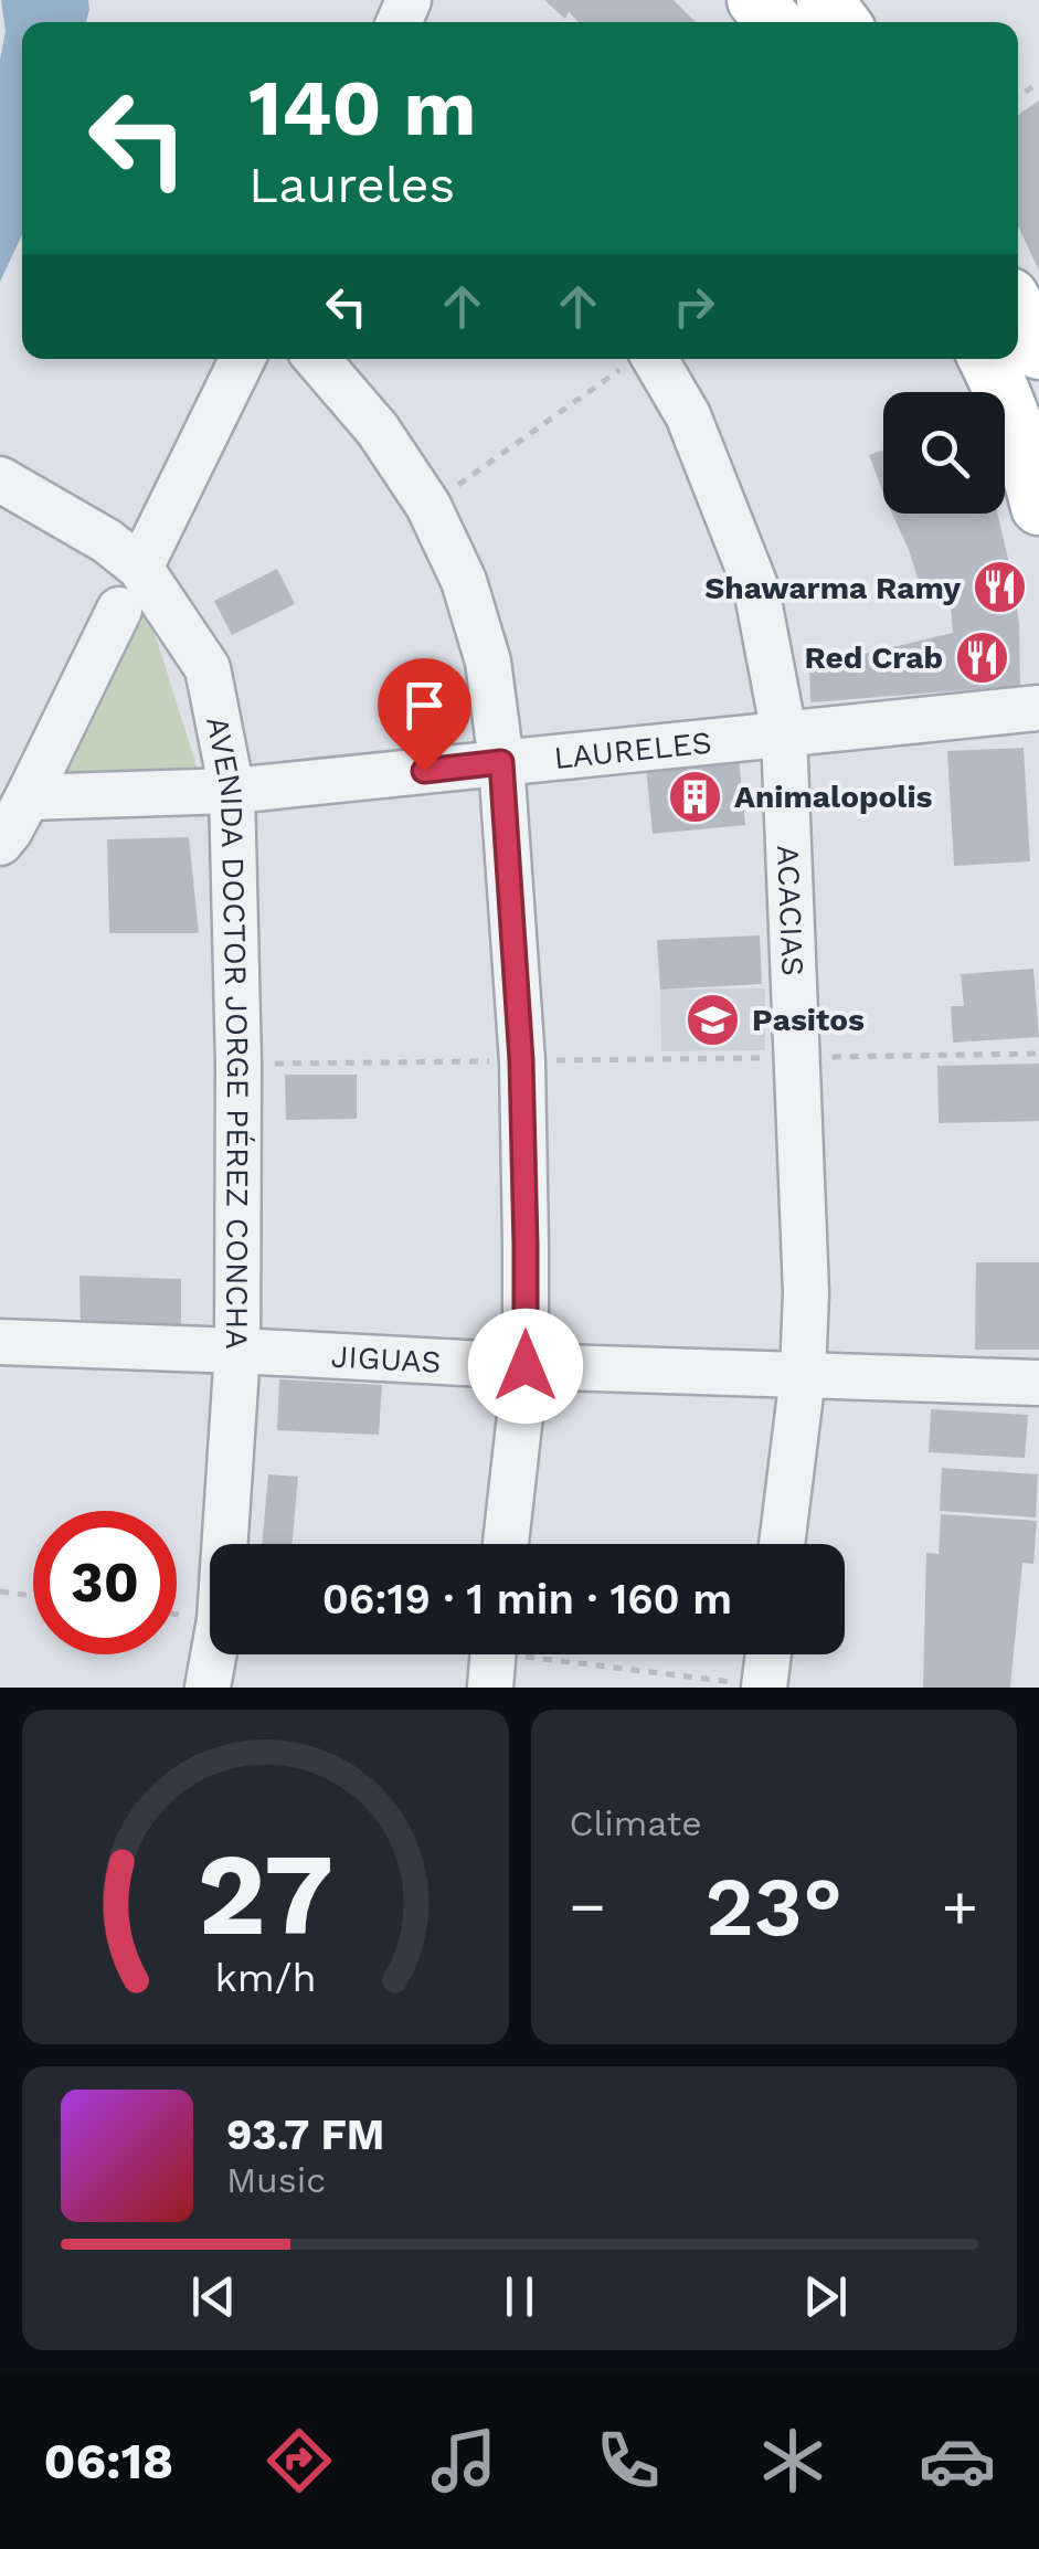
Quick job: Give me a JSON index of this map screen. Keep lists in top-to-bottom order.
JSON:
{
  "streets": {
    "street": [
      "LAURELES",
      "ACACIAS",
      "AVENIDA DOCTOR JORGE PÉREZ CONCHA",
      "JIGUAS"
    ]
  },
  "crossings": [
    ["LAURELES", "ACACIAS"],
    ["LAURELES", "AVENIDA DOCTOR JORGE PÉREZ CONCHA"],
    ["ACACIAS", "JIGUAS"],
    ["AVENIDA DOCTOR JORGE PÉREZ CONCHA", "JIGUAS"]
  ],
  "places": {
    "restaurant": ["Shawarma Ramy", "Red Crab"],
    "building": ["Animalopolis"],
    "school or university": ["Pasitos"]
  },
  "page": {
    "turn": ["140 m", "Laureles"],
    "limit": "30",
    "trip": "06:19 · 1 min · 160 m",
    "tile": "Climate",
    "heat": ["−", "23°", "+"],
    "song": ["93.7 FM", "Music"],
    "tabs": "06:18",
    "gauge": ["27", "km/h"]
  }
}
